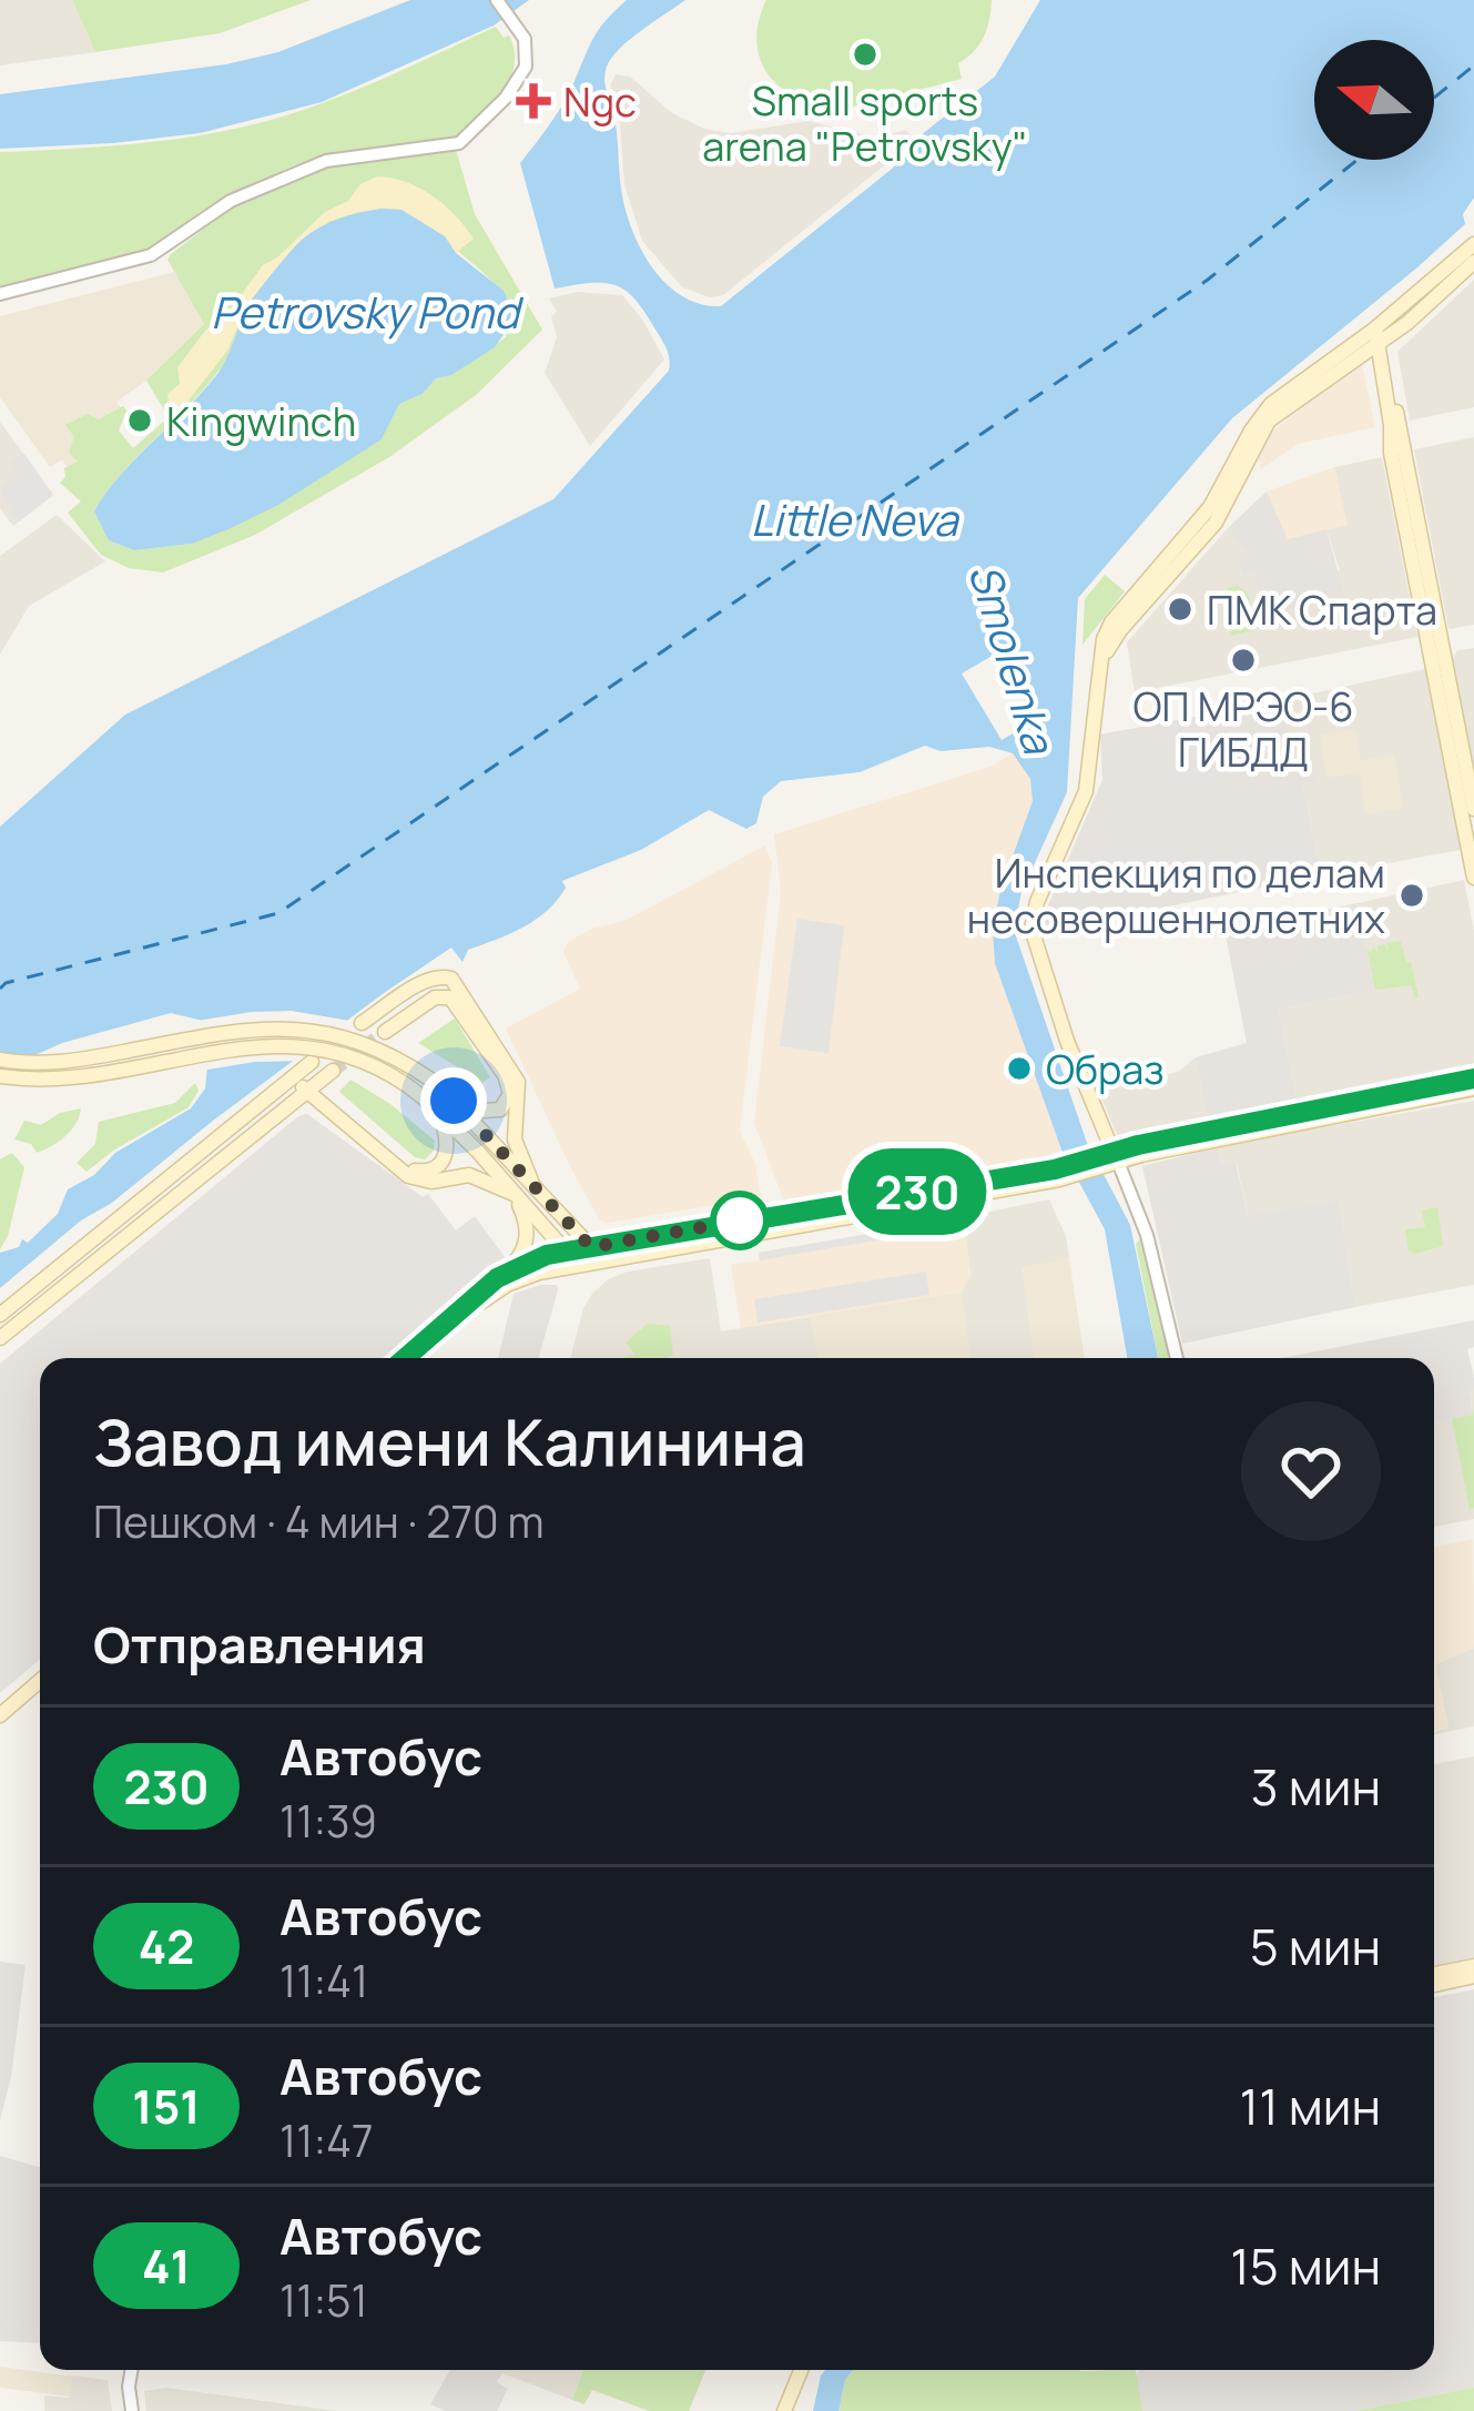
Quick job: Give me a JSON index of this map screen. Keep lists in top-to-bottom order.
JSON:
{
  "water": ["Petrovsky Pond", "Little Neva", "Smolenka"],
  "places": {
    "other": [
      "Small sports arena \"Petrovsky\"",
      "Kingwinch",
      "ПМК Спарта",
      "ОП МРЭО-6 ГИБДД",
      "Инспекция по делам несовершеннолетних",
      "Образ"
    ],
    "health": ["Ngc"]
  },
  "lines": ["bus line 230"],
  "north": "left",
  "page": {
    "on_map": "230",
    "heading": [
      ["Завод имени Калинина", "Пешком · 4 мин · 270 m"],
      "Отправления"
    ],
    "list": [
      {
        "mark": "230",
        "name": "Автобус",
        "note": "11:39",
        "value": "3 мин"
      },
      {
        "mark": "42",
        "name": "Автобус",
        "note": "11:41",
        "value": "5 мин"
      },
      {
        "mark": "151",
        "name": "Автобус",
        "note": "11:47",
        "value": "11 мин"
      },
      {
        "mark": "41",
        "name": "Автобус",
        "note": "11:51",
        "value": "15 мин"
      }
    ]
  }
}
